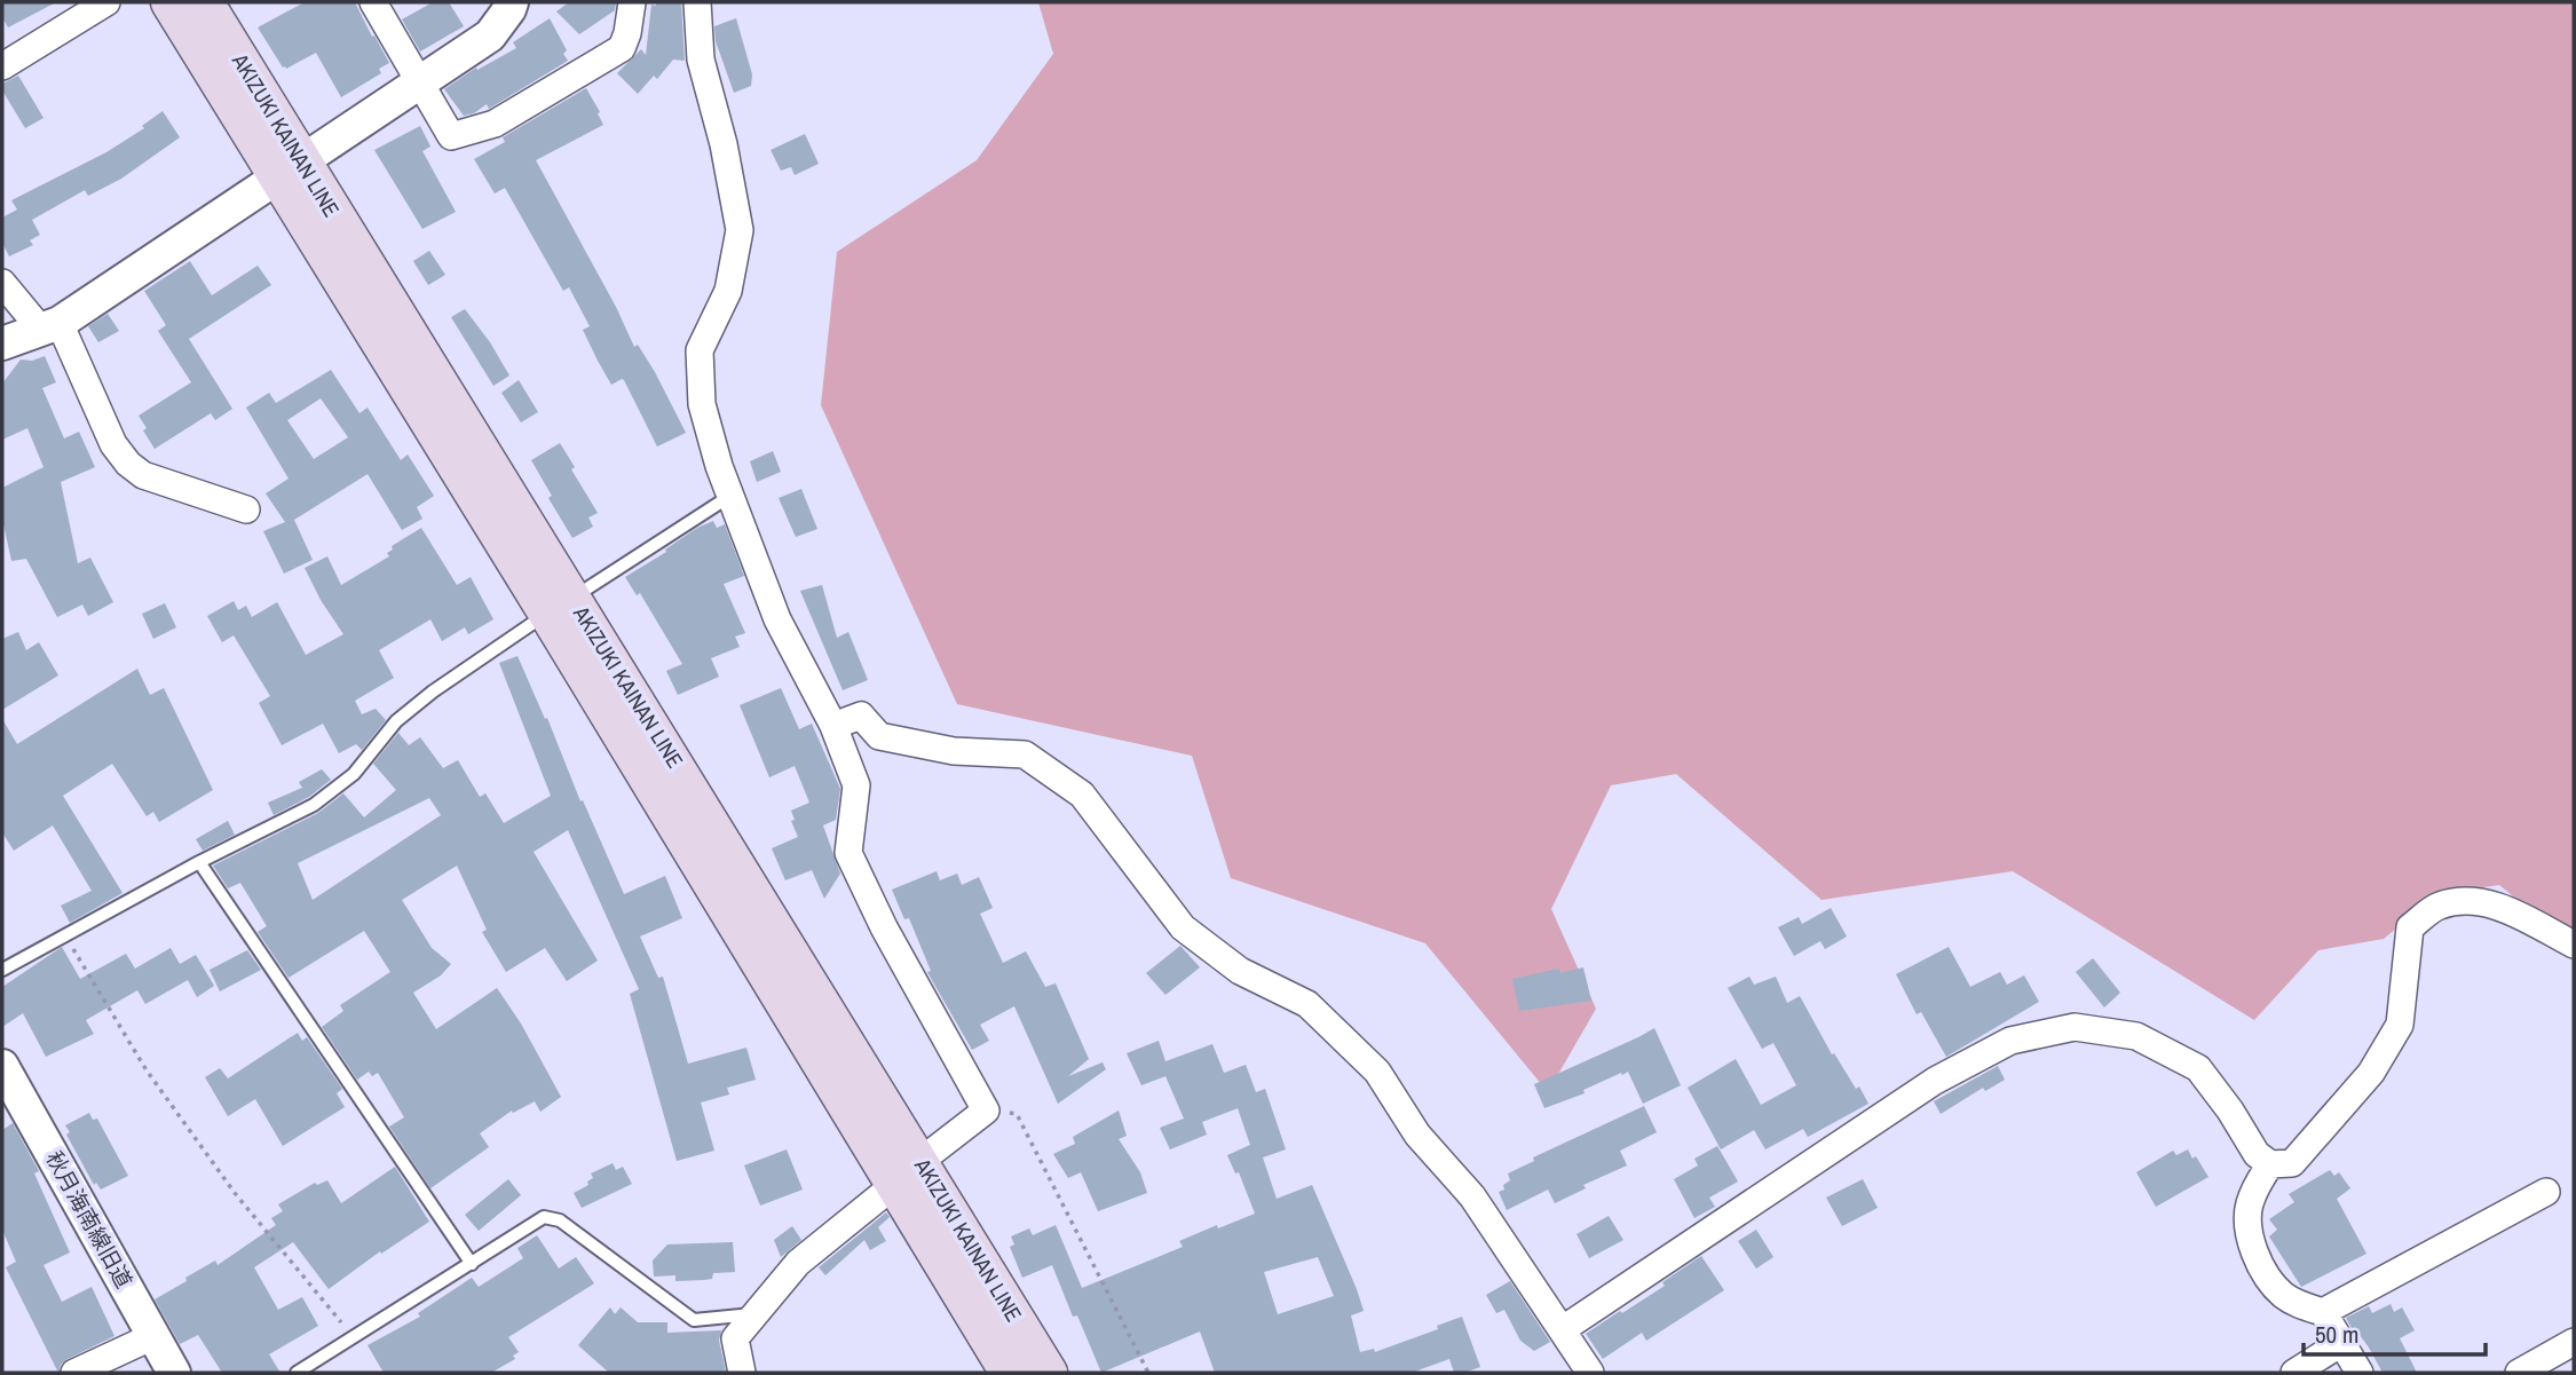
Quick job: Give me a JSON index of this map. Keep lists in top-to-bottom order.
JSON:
{
  "streets": {
    "main road": ["AKIZUKI KAINAN LINE"],
    "street": ["秋月海南線旧道"]
  },
  "scale_bar": "50 m"
}
